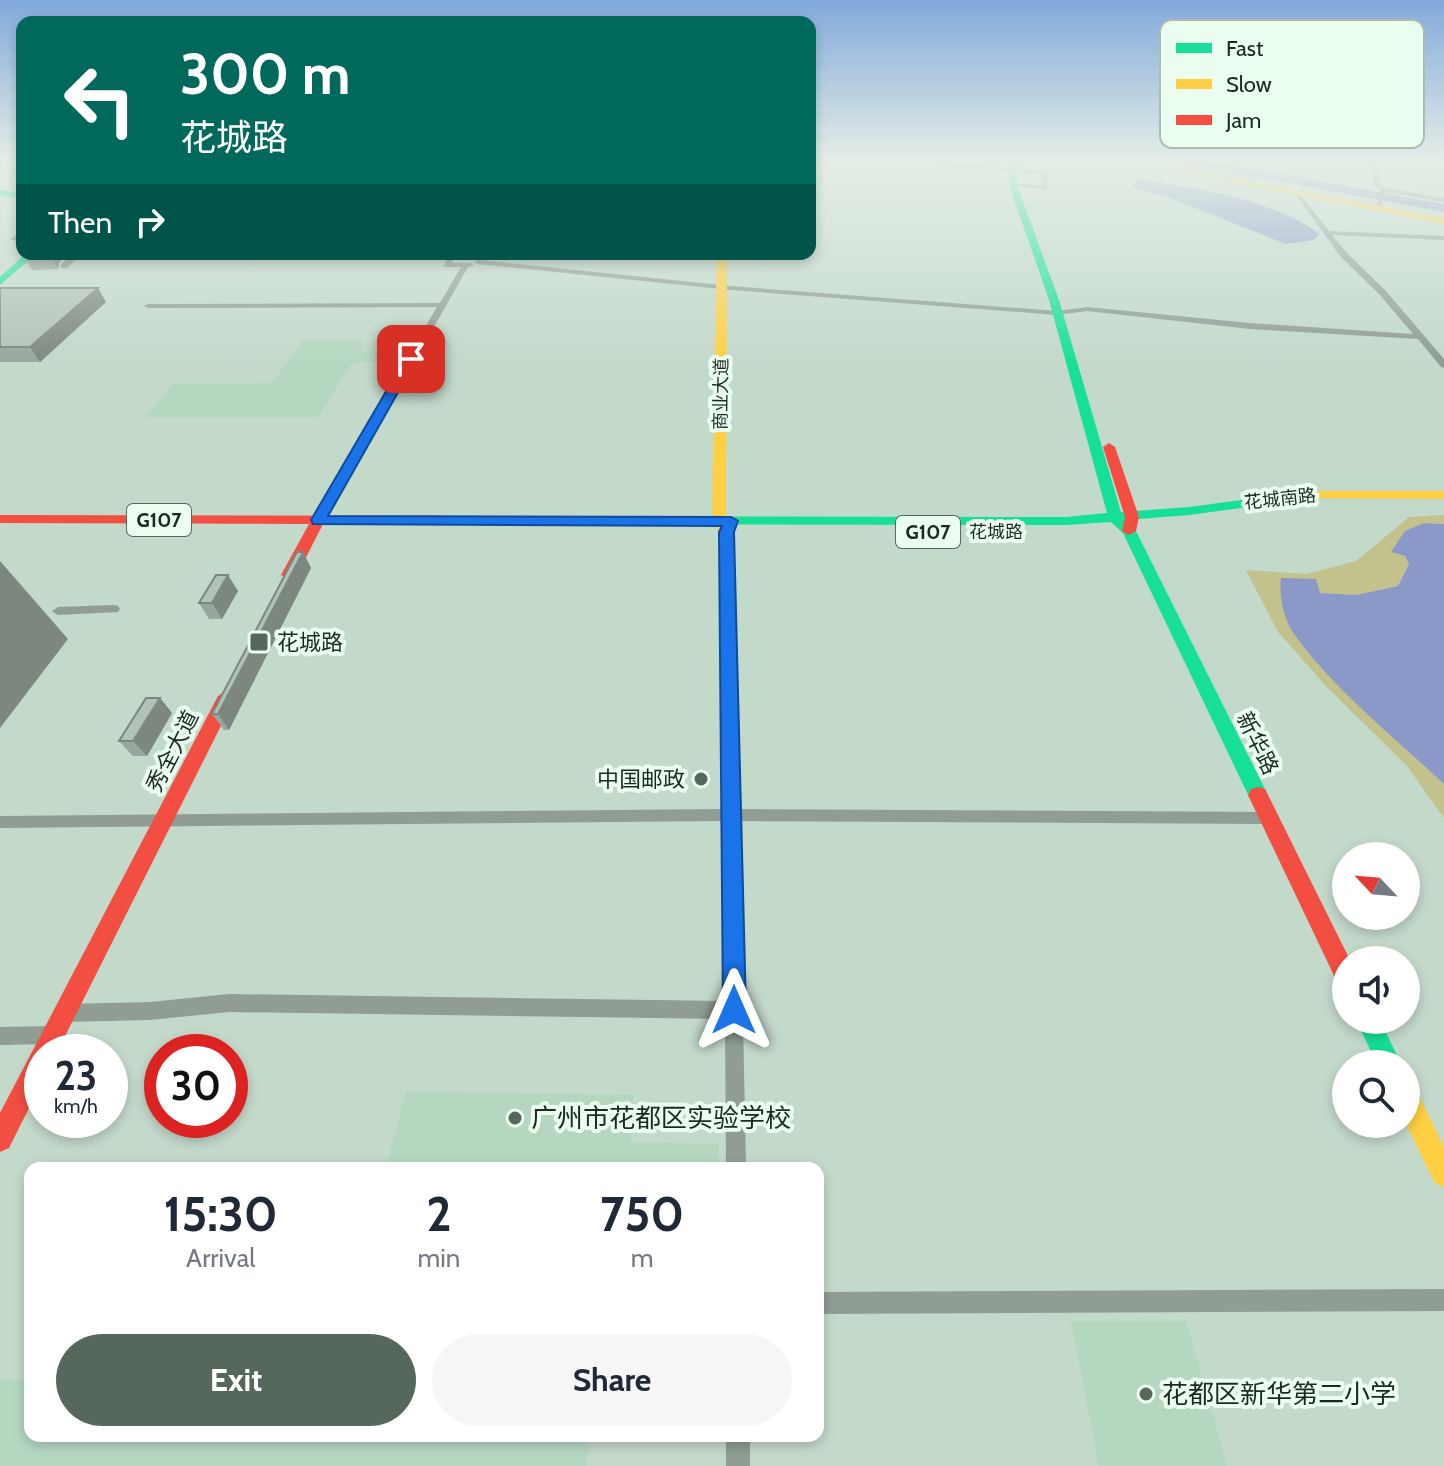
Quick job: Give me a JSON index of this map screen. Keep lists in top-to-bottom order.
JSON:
{
  "streets": {
    "main road": [
      "商业大道",
      "花城南路",
      "G107",
      "花城路",
      "新华路",
      "秀全大道"
    ]
  },
  "crossings": [
    ["商业大道", "花城路"],
    ["花城南路", "花城路"],
    ["花城南路", "新华路"],
    ["花城路", "新华路"]
  ],
  "places": {
    "transit": ["花城路"],
    "other": ["中国邮政", "广州市花都区实验学校", "花都区新华第二小学"]
  },
  "legend": ["Fast", "Slow", "Jam"],
  "north": "top left",
  "page": {
    "turn": ["300 m", "花城路"],
    "then": "Then",
    "speed": "23 km/h",
    "limit": "30",
    "eta": [
      "15:30",
      "Arrival",
      "2",
      "min",
      "750",
      "m"
    ],
    "buttons": ["Exit", "Share"]
  }
}
